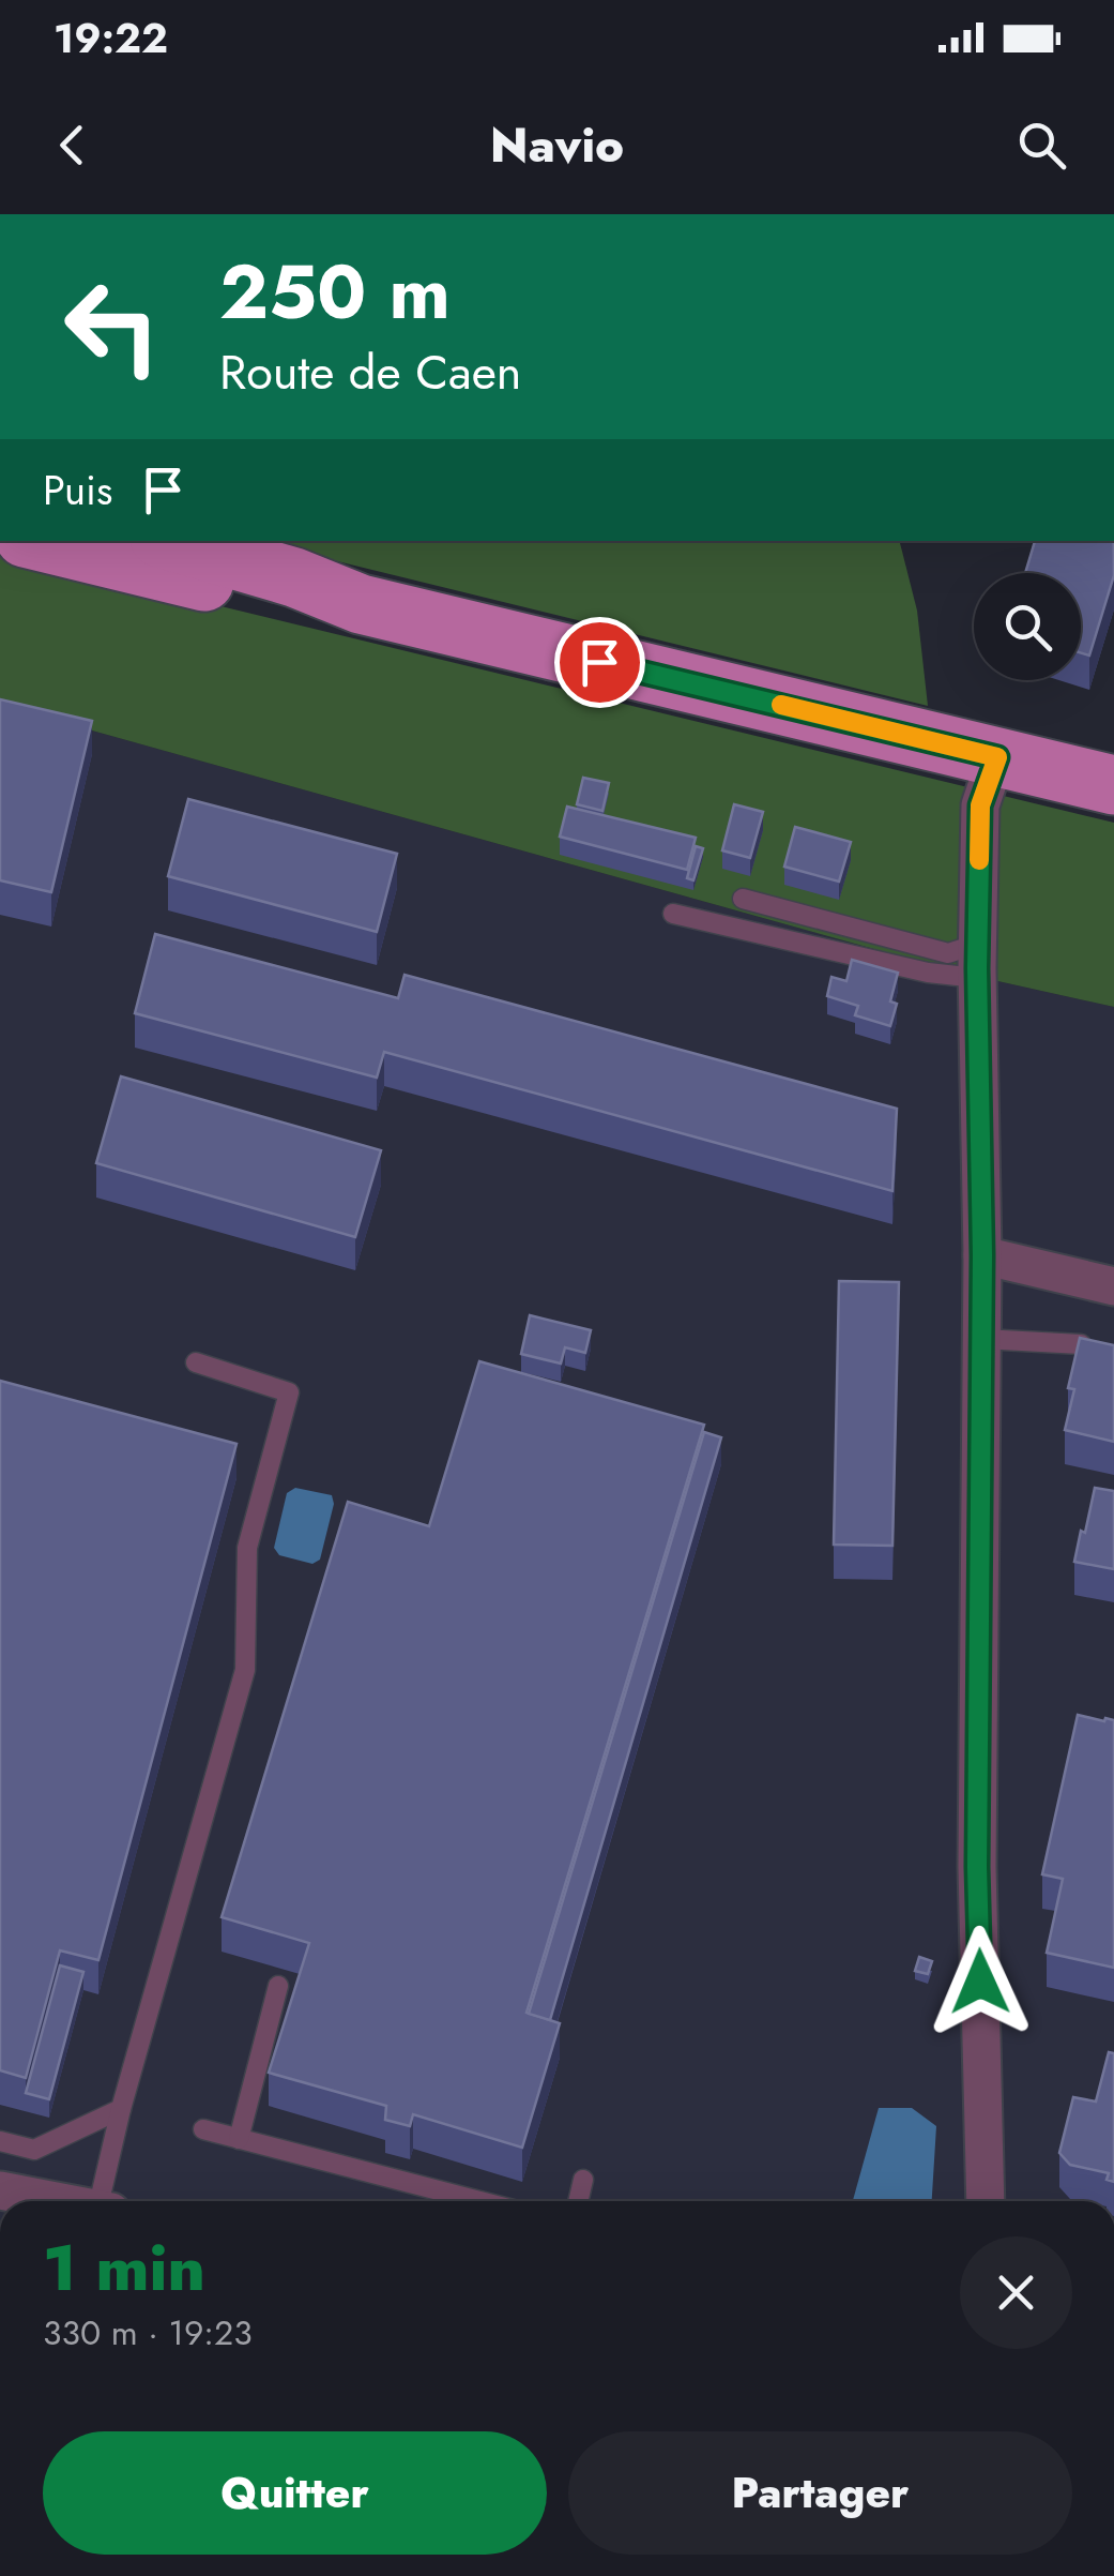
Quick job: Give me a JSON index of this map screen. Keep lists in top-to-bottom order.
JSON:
{
  "page": {
    "status": "19:22",
    "header": "Navio",
    "turn": ["250 m", "Route de Caen"],
    "then": "Puis",
    "heading": ["1 min", "330 m · 19:23"],
    "buttons": ["Quitter", "Partager"]
  }
}
